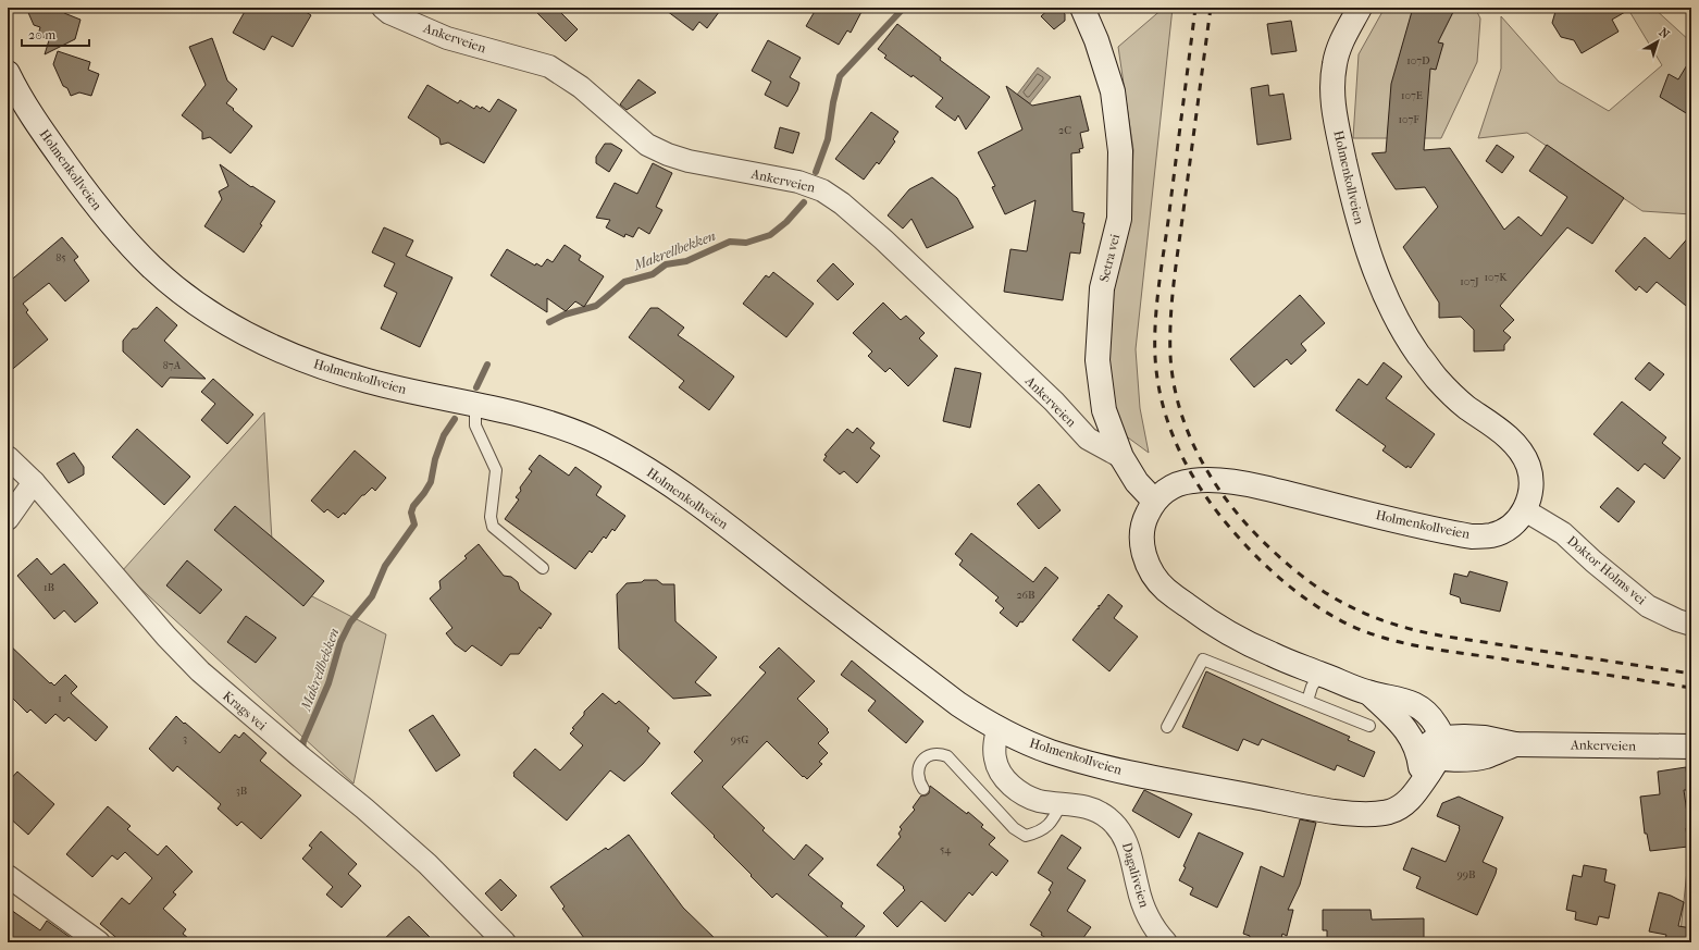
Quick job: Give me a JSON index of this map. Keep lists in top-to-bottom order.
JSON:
{
  "streets": {
    "main road": ["Ankerveien", "Holmenkollveien", "Setra vei"],
    "street": ["Doktor Holms vei", "Krags vei", "Dagaliveien"]
  },
  "crossings": [
    ["Ankerveien", "Holmenkollveien"],
    ["Ankerveien", "Setra vei"],
    ["Holmenkollveien", "Setra vei"],
    ["Holmenkollveien", "Doktor Holms vei"],
    ["Holmenkollveien", "Dagaliveien"]
  ],
  "water": ["Makrellbekken"],
  "house_numbers": [
    "107D",
    "107E",
    "107F",
    "2C",
    "85",
    "107K",
    "107J",
    "87A",
    "1B",
    "26B",
    "1",
    "3",
    "95G",
    "3B",
    "54",
    "99B"
  ],
  "scale_bar": "20 m",
  "north": "top right"
}
